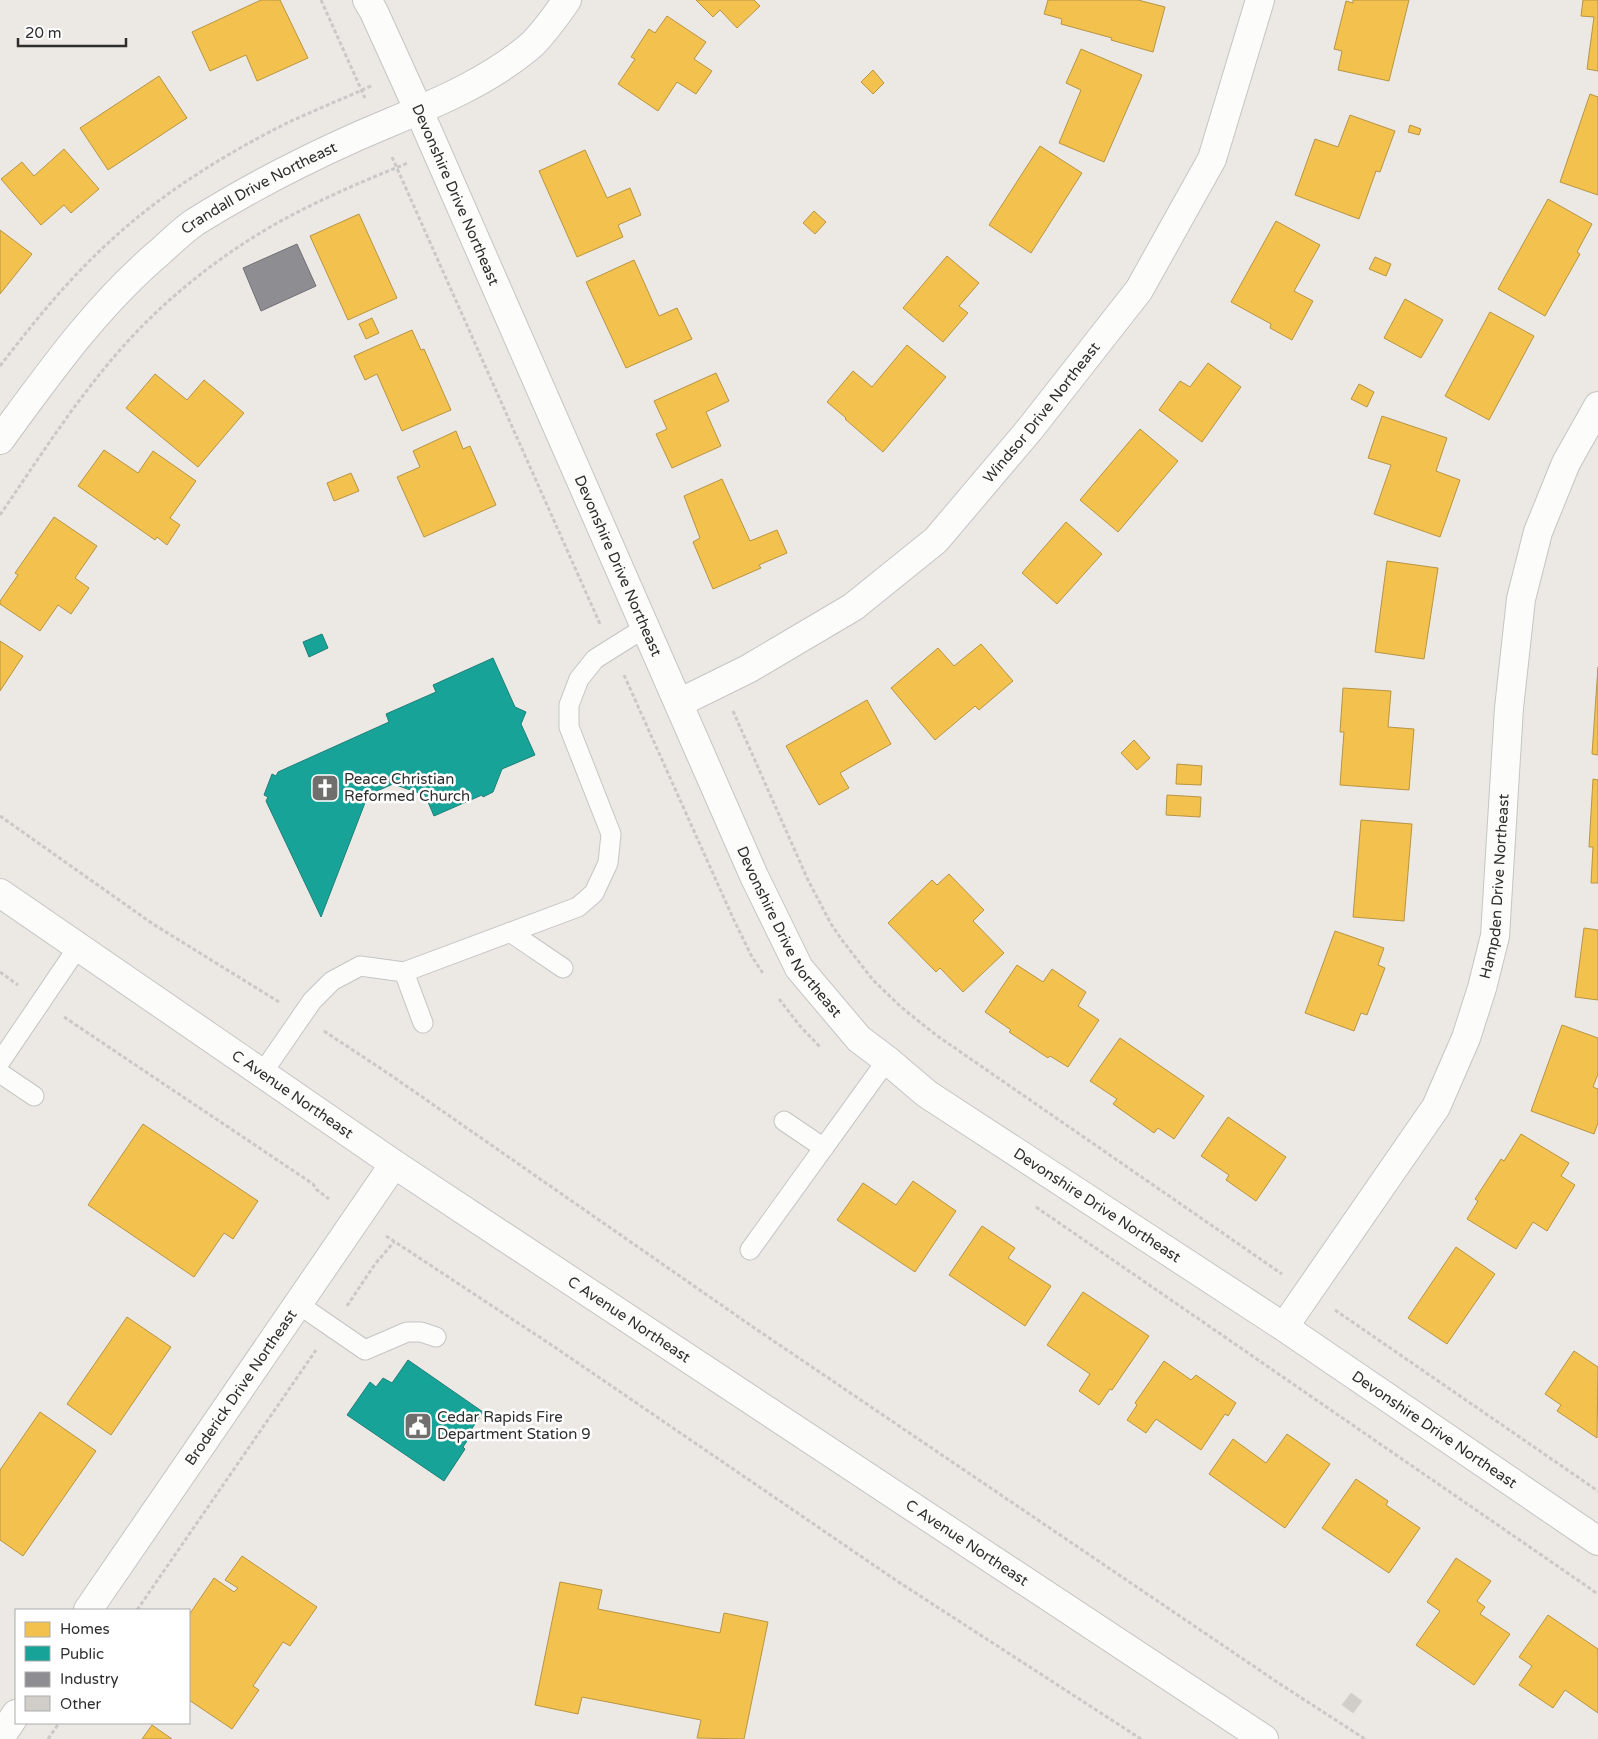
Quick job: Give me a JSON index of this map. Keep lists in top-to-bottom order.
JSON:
{
  "streets": {
    "street": [
      "Crandall Drive Northeast",
      "Devonshire Drive Northeast",
      "Windsor Drive Northeast",
      "Hampden Drive Northeast",
      "C Avenue Northeast",
      "Broderick Drive Northeast"
    ]
  },
  "crossings": [
    ["Crandall Drive Northeast", "Devonshire Drive Northeast"],
    ["Devonshire Drive Northeast", "Windsor Drive Northeast"],
    ["Devonshire Drive Northeast", "Hampden Drive Northeast"],
    ["C Avenue Northeast", "Broderick Drive Northeast"]
  ],
  "places": {
    "church": ["Peace Christian Reformed Church"],
    "public building": ["Cedar Rapids Fire Department Station 9"]
  },
  "legend": [
    "Homes",
    "Public",
    "Industry",
    "Other"
  ],
  "scale_bar": "20 m"
}
